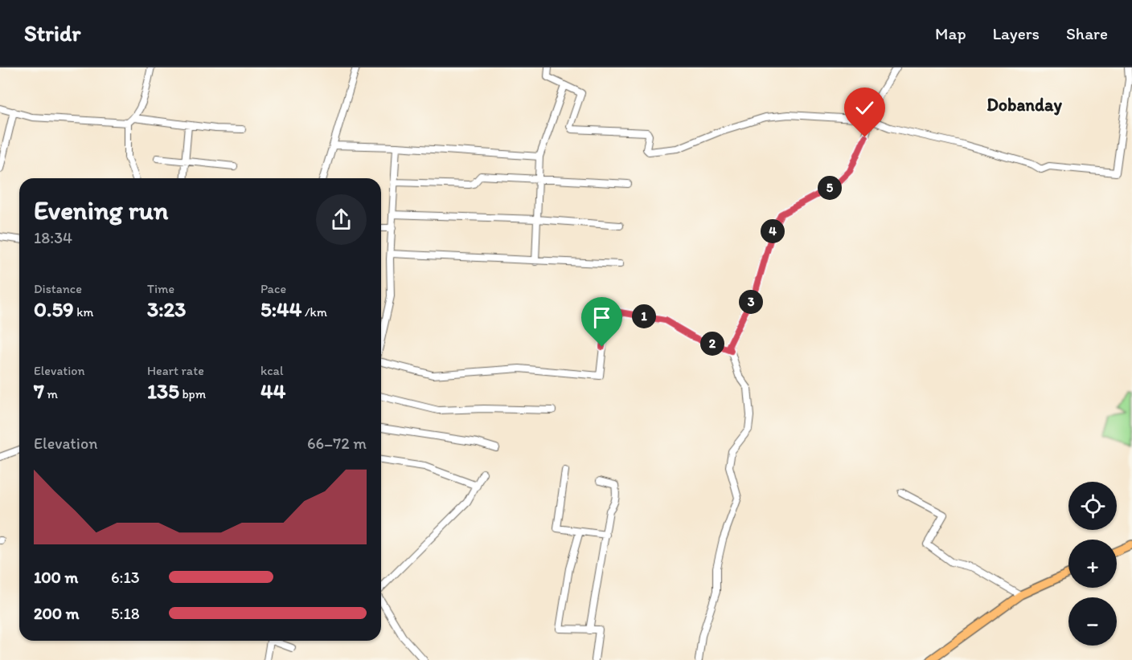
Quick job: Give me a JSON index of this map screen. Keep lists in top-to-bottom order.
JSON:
{
  "districts": ["Dobanday"],
  "page": {
    "header": "Stridr",
    "nav": ["Map", "Layers", "Share"],
    "pins": [
      "5",
      "4",
      "3",
      "1",
      "2"
    ],
    "heading": ["Evening run", "18:34"],
    "stats": [
      ["Distance", "0.59 km"],
      ["Time", "3:23"],
      ["Pace", "5:44 /km"],
      ["Elevation", "7 m"],
      ["Heart rate", "135 bpm"],
      ["kcal", "44"]
    ],
    "chart": ["Elevation", "66–72 m"],
    "map_buttons": ["+", "−"],
    "list": [
      {
        "name": "100 m",
        "note": "6:13"
      },
      {
        "name": "200 m",
        "note": "5:18"
      }
    ]
  }
}
